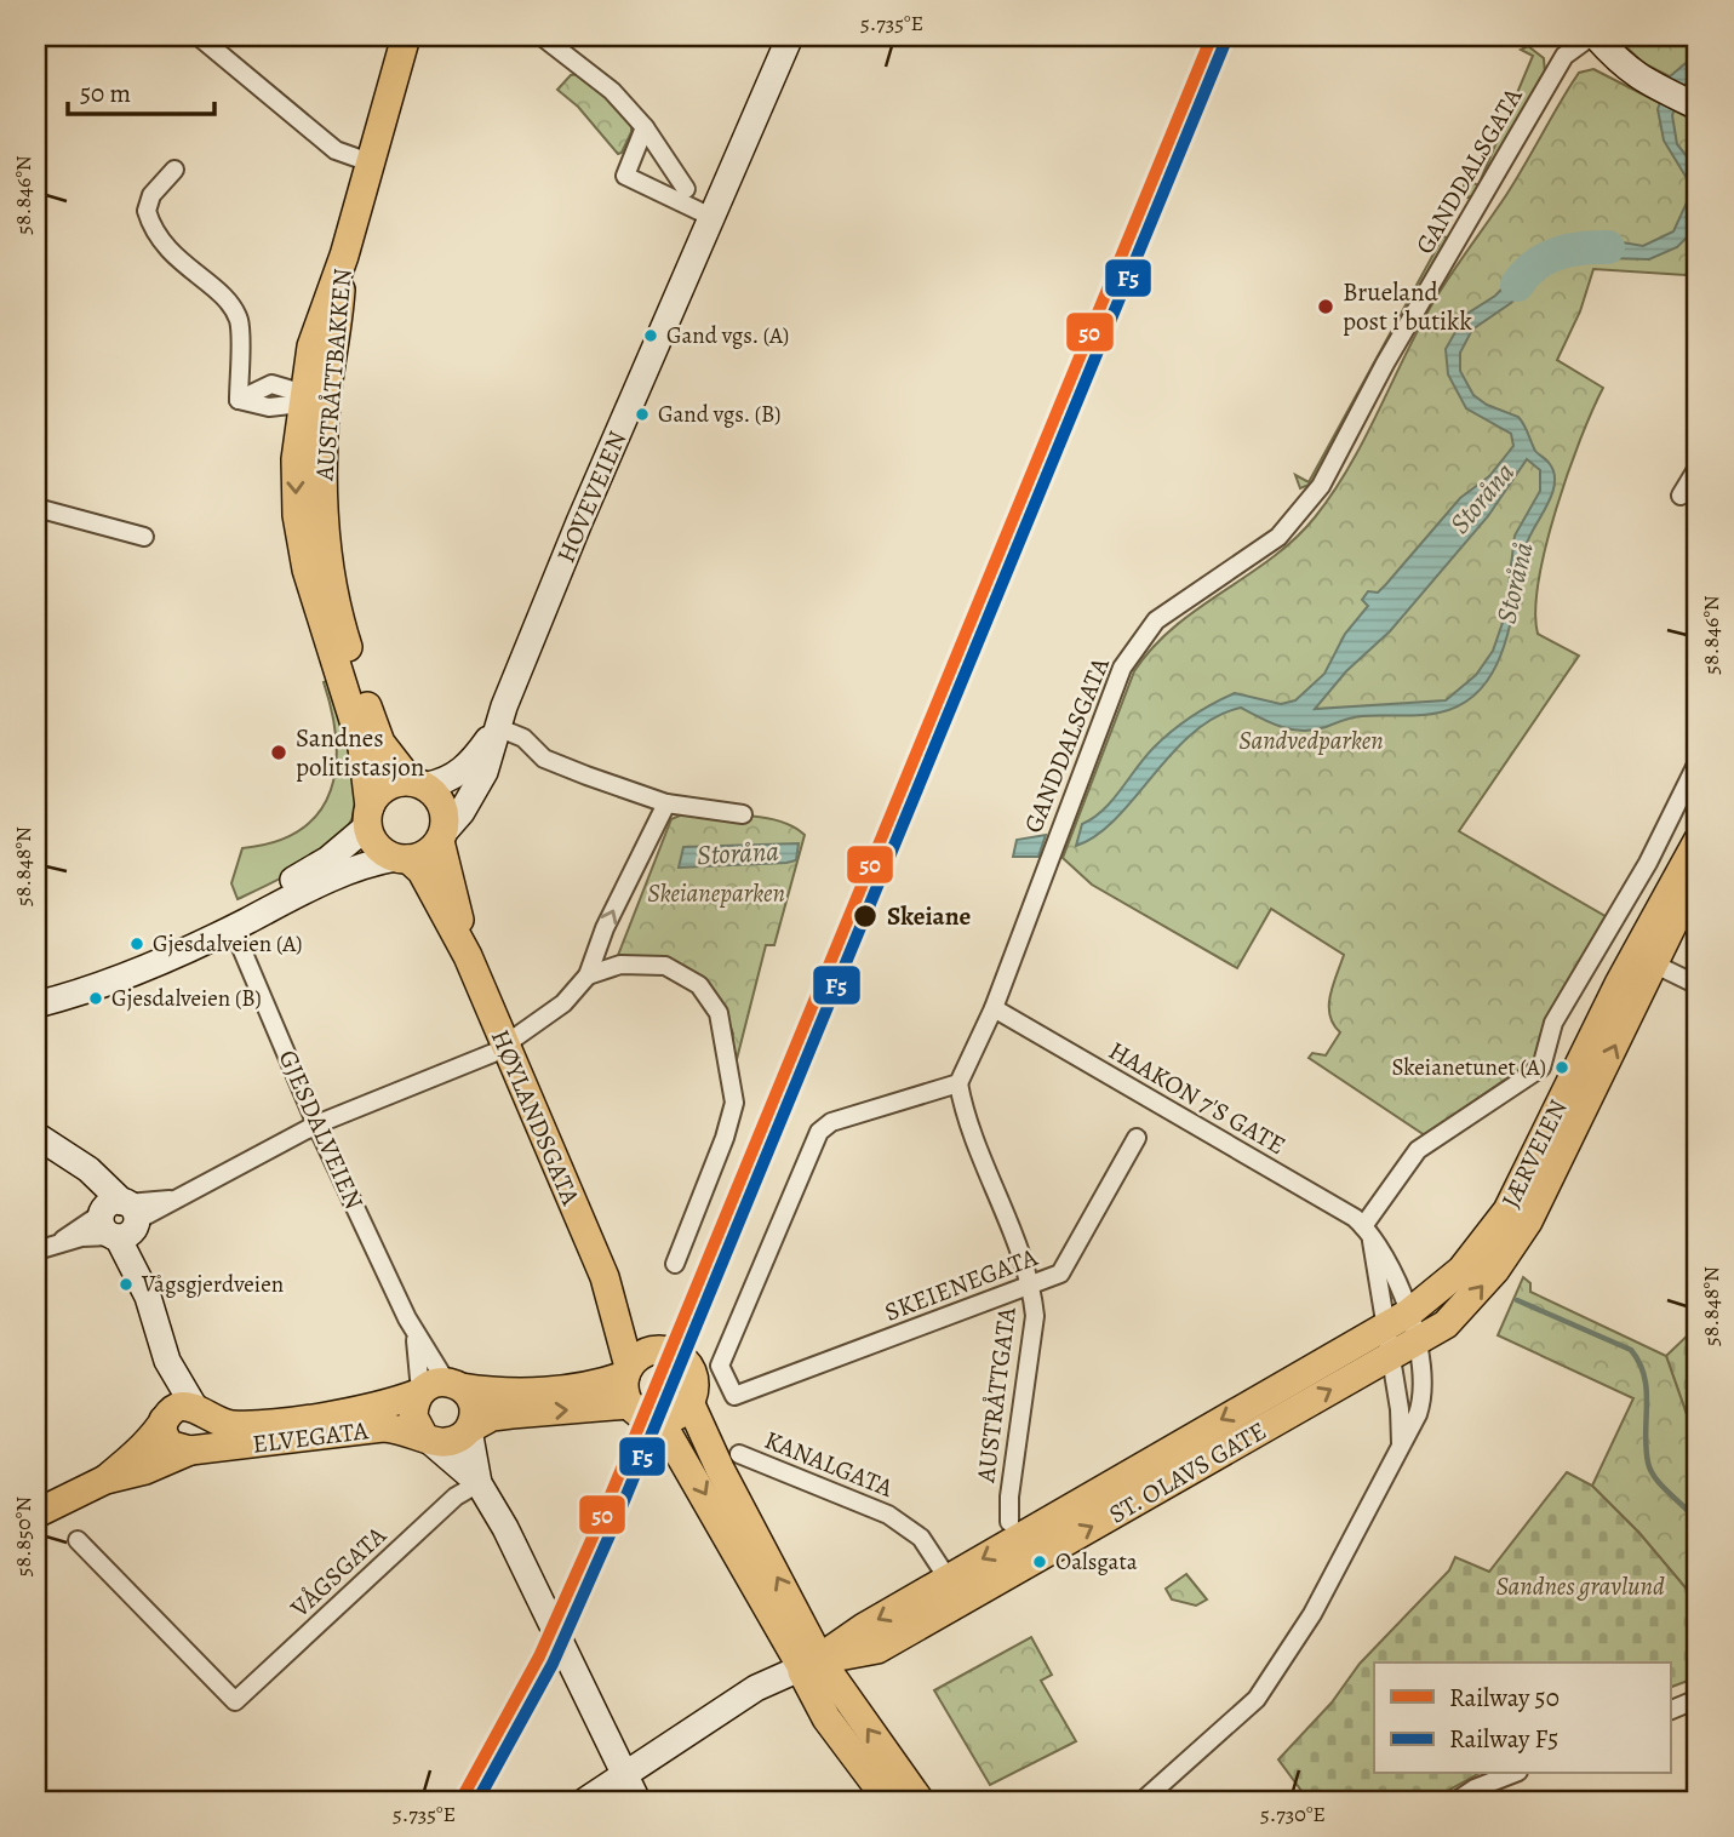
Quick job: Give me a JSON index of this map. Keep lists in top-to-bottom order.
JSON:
{
  "streets": {
    "main road": [
      "AUSTRÅTTBAKKEN",
      "HOVEVEIEN",
      "HØYLANDSGATA",
      "JÆRVEIEN",
      "ELVEGATA",
      "ST. OLAVS GATE"
    ],
    "street": [
      "GANDDALSGATA",
      "HAAKON 7'S GATE",
      "GJESDALVEIEN",
      "SKEIENEGATA",
      "AUSTRÅTTGATA",
      "KANALGATA",
      "VÅGSGATA"
    ]
  },
  "crossings": [
    ["GANDDALSGATA", "HAAKON 7'S GATE"],
    ["GANDDALSGATA", "SKEIENEGATA"],
    ["GANDDALSGATA", "AUSTRÅTTGATA"],
    ["AUSTRÅTTBAKKEN", "HOVEVEIEN"],
    ["AUSTRÅTTBAKKEN", "HØYLANDSGATA"],
    ["HOVEVEIEN", "HØYLANDSGATA"],
    ["HAAKON 7'S GATE", "JÆRVEIEN"],
    ["HAAKON 7'S GATE", "ST. OLAVS GATE"],
    ["GJESDALVEIEN", "ELVEGATA"],
    ["JÆRVEIEN", "ST. OLAVS GATE"],
    ["SKEIENEGATA", "AUSTRÅTTGATA"],
    ["KANALGATA", "ST. OLAVS GATE"]
  ],
  "water": ["Storåna", "Storånå"],
  "parks": ["Sandvedparken", "Skeianeparken", "Sandnes gravlund"],
  "places": [
    "Brueland post i butikk",
    "Gand vgs. (A)",
    "Gand vgs. (B)",
    "Sandnes politistasjon",
    "Skeiane",
    "Gjesdalveien (A)",
    "Gjesdalveien (B)",
    "Skeianetunet (A)",
    "Vågsgjerdveien",
    "Oalsgata"
  ],
  "lines": ["rail line 50", "rail line F5"],
  "legend": ["Railway 50", "Railway F5"],
  "scale_bar": "50 m",
  "coordinates": [
    "5.735°E",
    "58.846°N",
    "58.848°N",
    "58.850°N",
    "5.730°E"
  ]
}
